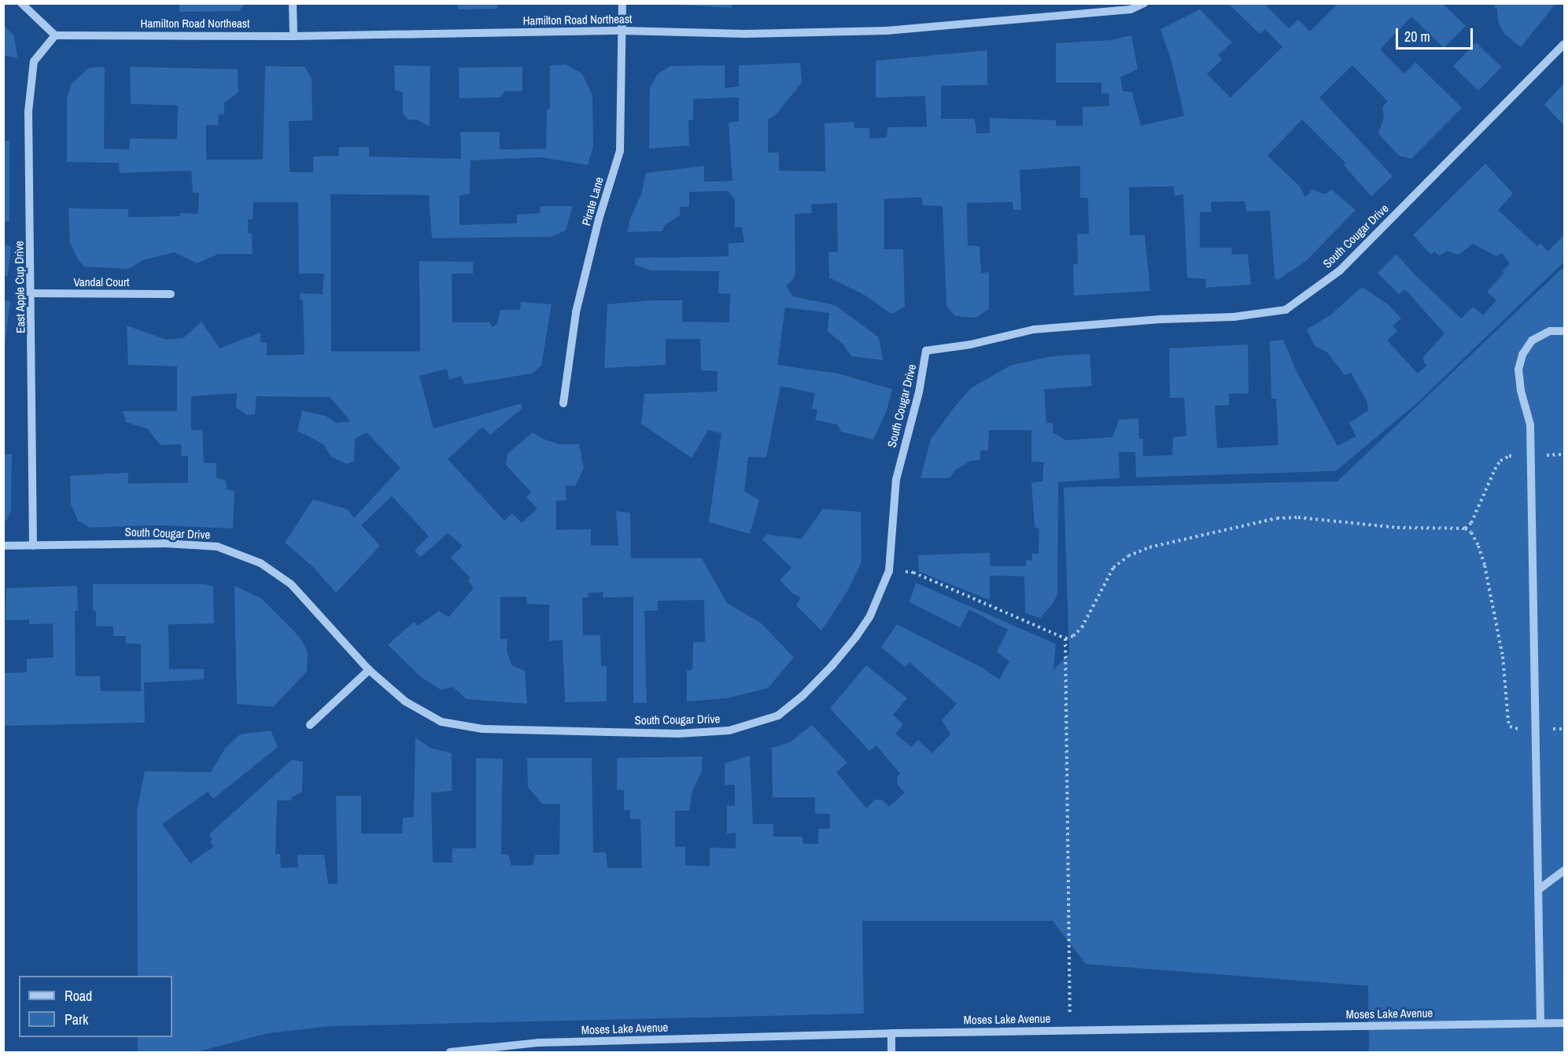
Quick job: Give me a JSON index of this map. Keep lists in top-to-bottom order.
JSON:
{
  "streets": {
    "street": [
      "Hamilton Road Northeast",
      "Pirate Lane",
      "South Cougar Drive",
      "Vandal Court",
      "East Apple Cup Drive",
      "Moses Lake Avenue"
    ]
  },
  "crossings": [
    ["Hamilton Road Northeast", "Pirate Lane"],
    ["Hamilton Road Northeast", "East Apple Cup Drive"],
    ["South Cougar Drive", "East Apple Cup Drive"],
    ["Vandal Court", "East Apple Cup Drive"]
  ],
  "legend": ["Road", "Park"],
  "scale_bar": "20 m"
}
